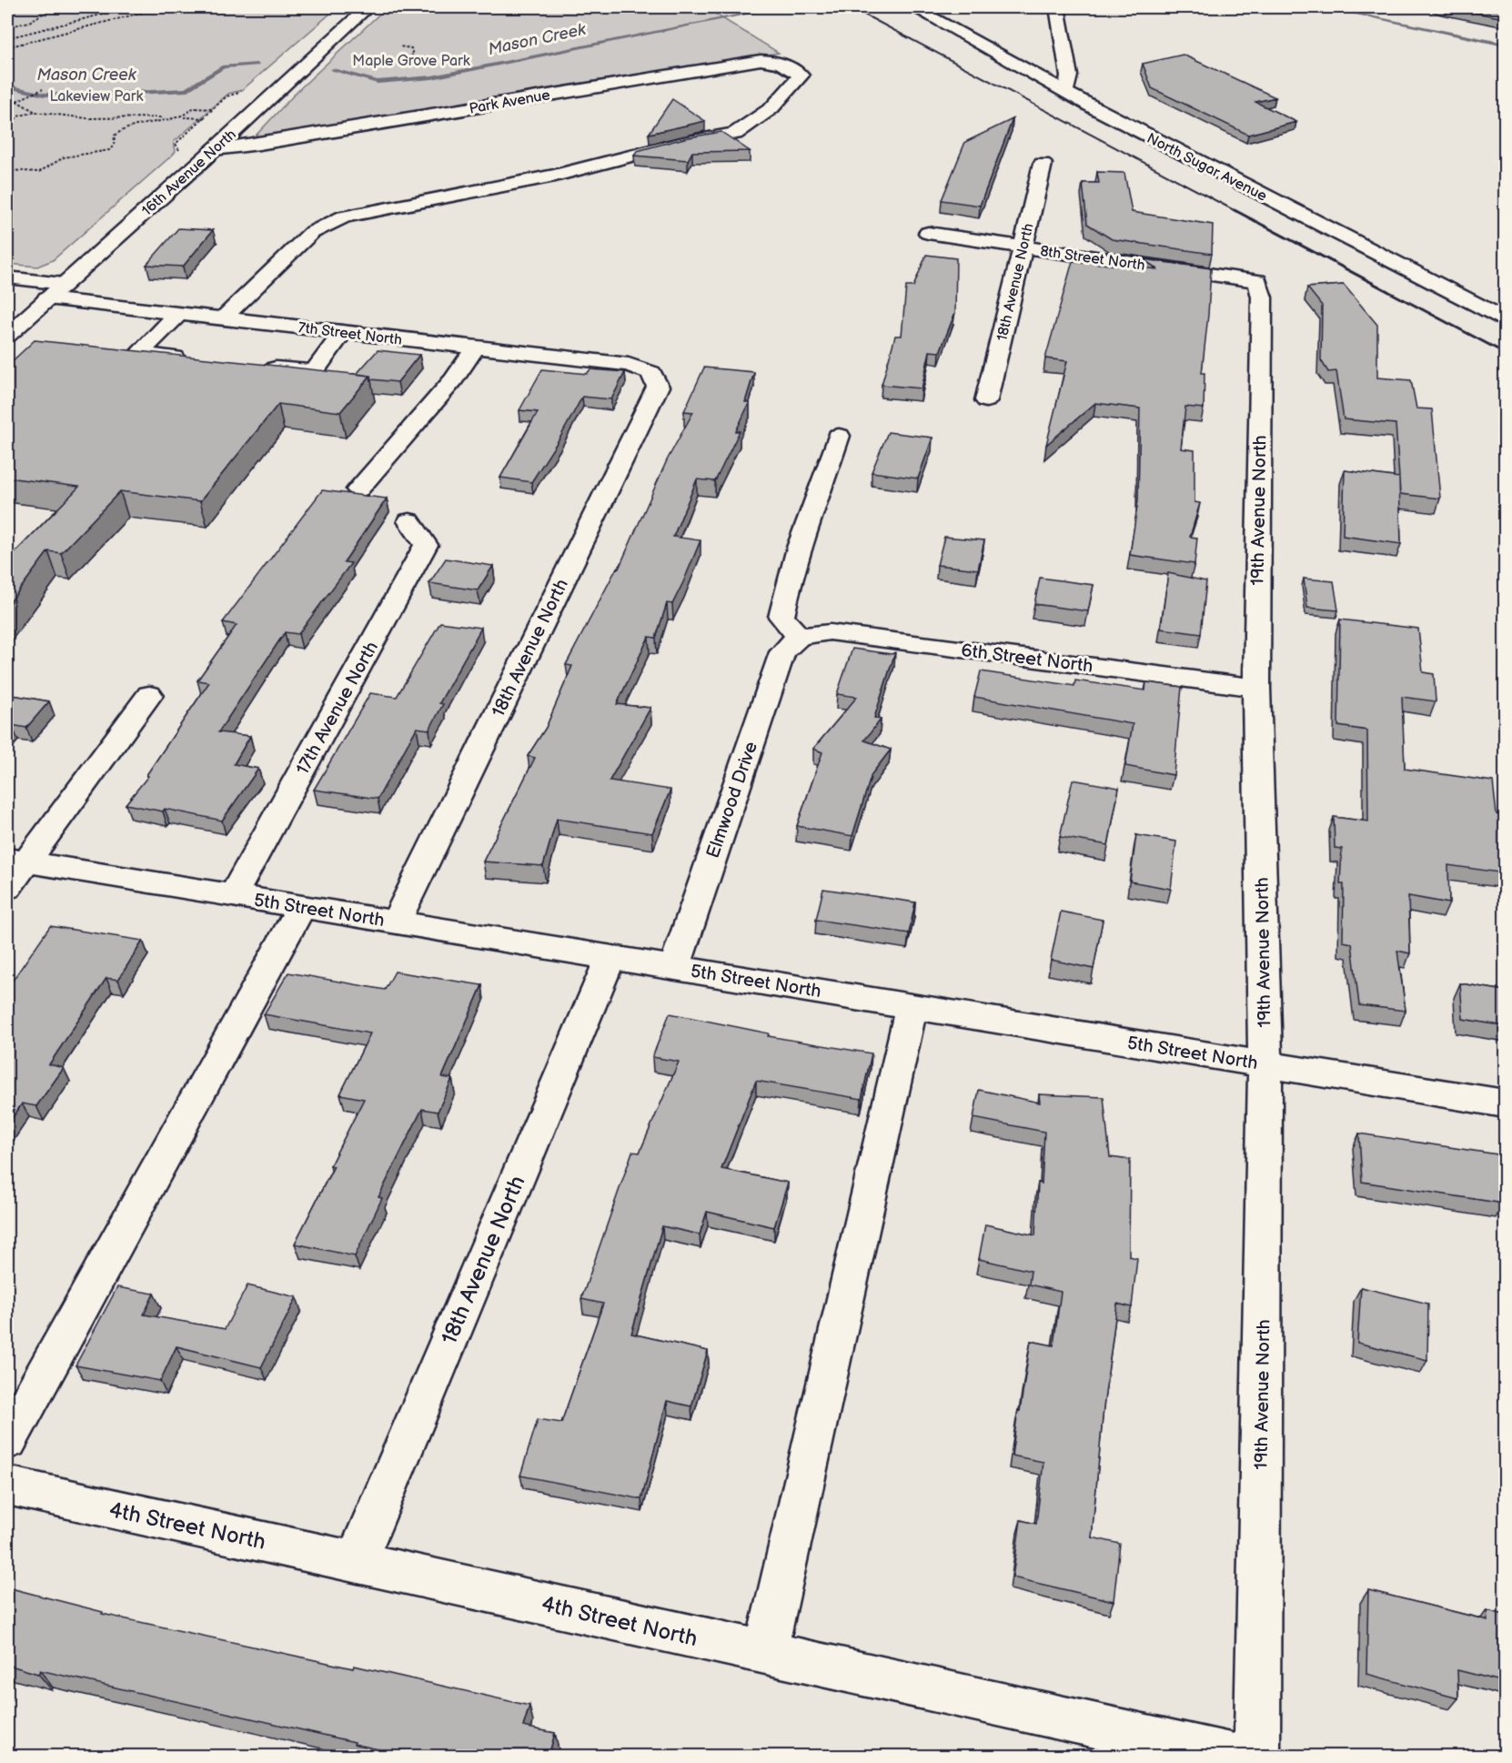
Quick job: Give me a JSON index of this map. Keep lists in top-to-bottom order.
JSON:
{
  "streets": {
    "street": [
      "Park Avenue",
      "North Sugar Avenue",
      "16th Avenue North",
      "8th Street North",
      "18th Avenue North",
      "7th Street North",
      "19th Avenue North",
      "6th Street North",
      "17th Avenue North",
      "Elmwood Drive",
      "5th Street North",
      "4th Street North"
    ]
  },
  "crossings": [
    ["Park Avenue", "16th Avenue North"],
    ["Park Avenue", "7th Street North"],
    ["16th Avenue North", "7th Street North"],
    ["8th Street North", "18th Avenue North"],
    ["8th Street North", "19th Avenue North"],
    ["18th Avenue North", "7th Street North"],
    ["18th Avenue North", "5th Street North"],
    ["18th Avenue North", "4th Street North"],
    ["19th Avenue North", "6th Street North"],
    ["19th Avenue North", "5th Street North"],
    ["6th Street North", "Elmwood Drive"],
    ["17th Avenue North", "5th Street North"],
    ["Elmwood Drive", "5th Street North"]
  ],
  "water": ["Mason Creek"],
  "parks": ["Maple Grove Park", "Lakeview Park"]
}
